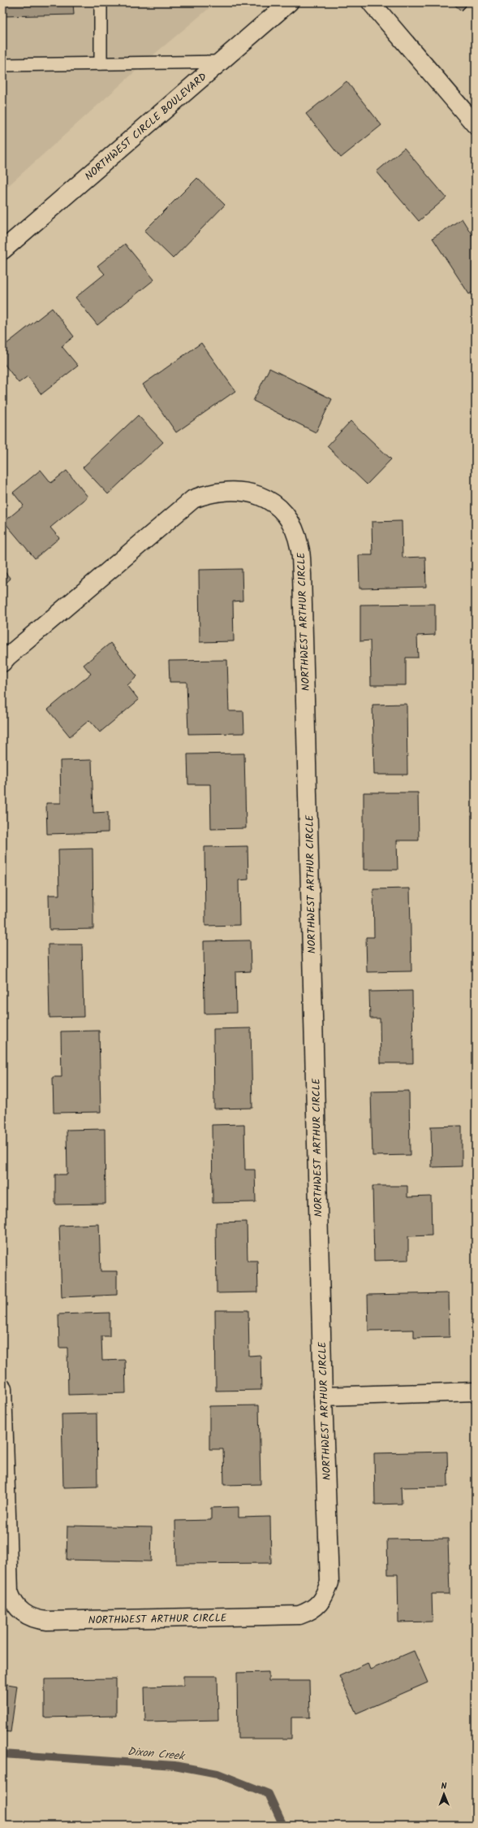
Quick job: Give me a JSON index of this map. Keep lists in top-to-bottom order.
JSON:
{
  "streets": {
    "street": ["NORTHWEST CIRCLE BOULEVARD", "NORTHWEST ARTHUR CIRCLE"]
  },
  "water": ["Dixon Creek"],
  "north": "top"
}
